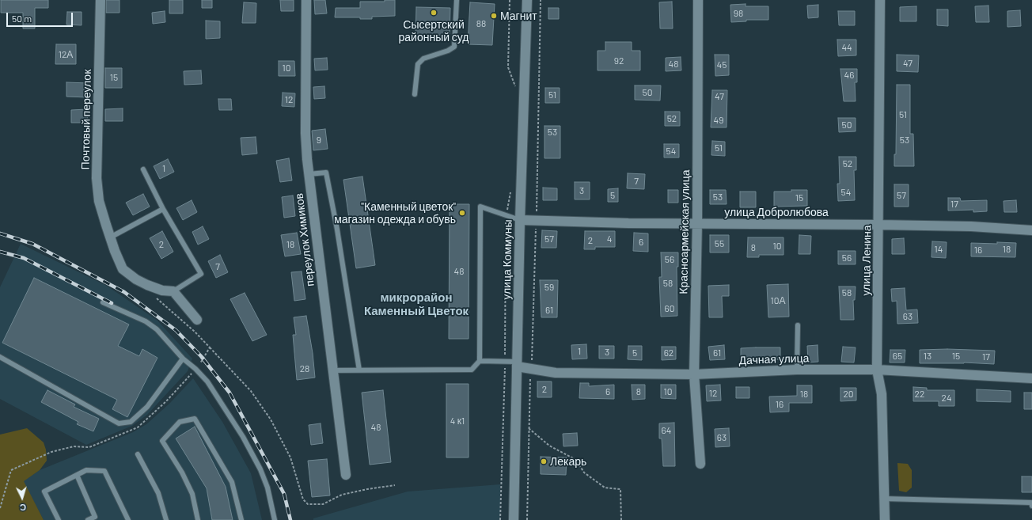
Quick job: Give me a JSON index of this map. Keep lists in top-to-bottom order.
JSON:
{
  "streets": {
    "street": [
      "Почтовый переулок",
      "улица Добролюбова",
      "Красноармейская улица",
      "переулок Химиков",
      "улица Коммуны",
      "улица Ленина",
      "Дачная улица"
    ]
  },
  "crossings": [
    ["улица Добролюбова", "Красноармейская улица"],
    ["улица Добролюбова", "улица Коммуны"],
    ["улица Добролюбова", "улица Ленина"],
    ["Красноармейская улица", "Дачная улица"],
    ["улица Коммуны", "Дачная улица"],
    ["улица Ленина", "Дачная улица"]
  ],
  "districts": ["микрорайон Каменный Цветок"],
  "places": [
    "Сысертский районный суд",
    "Магнит",
    "\"Каменный цветок\" магазин одежда и обувь",
    "Лекарь"
  ],
  "house_numbers": [
    "98",
    "88",
    "44",
    "12А",
    "92",
    "47",
    "48",
    "45",
    "10",
    "46",
    "15",
    "50",
    "51",
    "47",
    "12",
    "51",
    "52",
    "49",
    "50",
    "53",
    "9",
    "53",
    "51",
    "54",
    "52",
    "1",
    "7",
    "3",
    "54",
    "5",
    "57",
    "53",
    "15",
    "17",
    "57",
    "4",
    "2",
    "6",
    "55",
    "2",
    "18",
    "10",
    "8",
    "14",
    "18",
    "16",
    "56",
    "56",
    "7",
    "48",
    "58",
    "59",
    "58",
    "10А",
    "60",
    "61",
    "63",
    "1",
    "3",
    "5",
    "62",
    "61",
    "65",
    "13",
    "15",
    "17",
    "28",
    "2",
    "6",
    "8",
    "10",
    "12",
    "18",
    "20",
    "22",
    "24",
    "16",
    "4 к1",
    "48",
    "64",
    "63"
  ],
  "scale_bar": "50 m",
  "north": "bottom"
}
